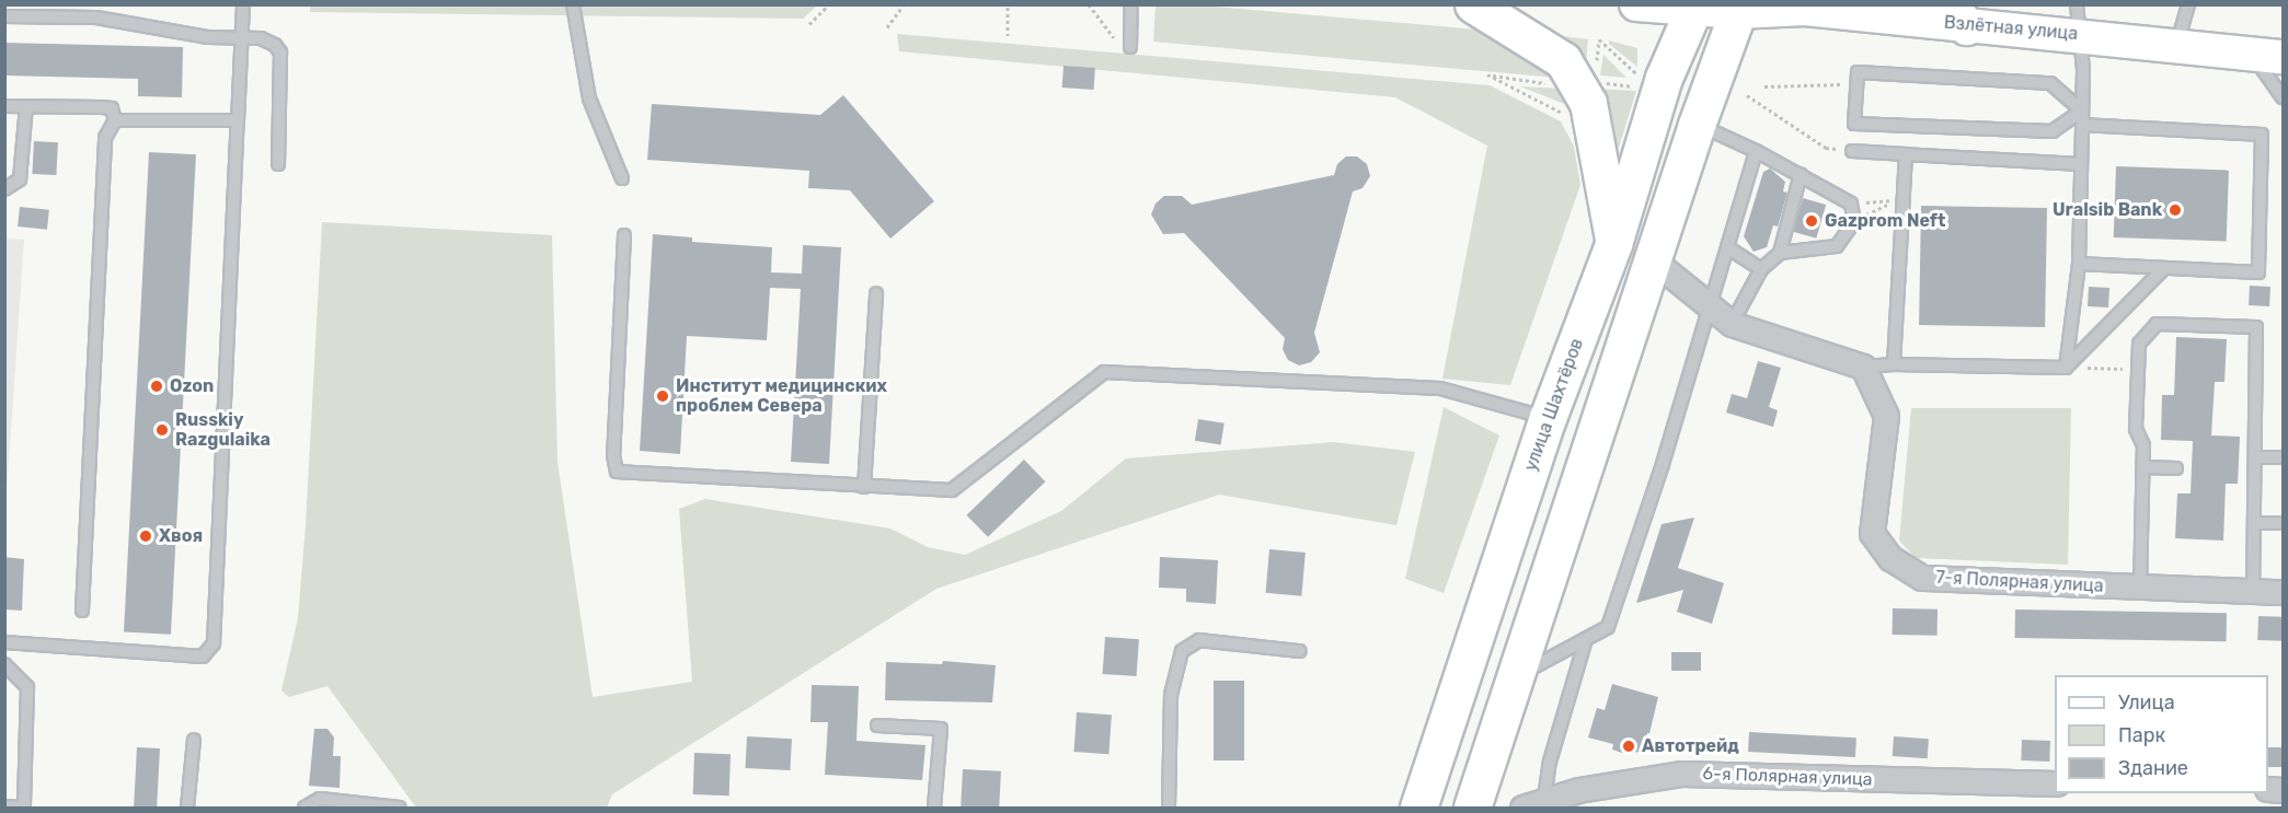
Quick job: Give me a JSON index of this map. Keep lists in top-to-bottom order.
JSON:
{
  "streets": {
    "main road": ["Взлётная улица", "улица Шахтёров"],
    "street": ["7-я Полярная улица", "6-я Полярная улица"]
  },
  "crossings": [
    ["Взлётная улица", "улица Шахтёров"]
  ],
  "places": [
    "Uralsib Bank",
    "Gazprom Neft",
    "Ozon",
    "Институт медицинских проблем Севера",
    "Russkiy Razgulaika",
    "Хвоя",
    "Автотрейд"
  ],
  "legend": ["Улица", "Парк", "Здание"]
}
